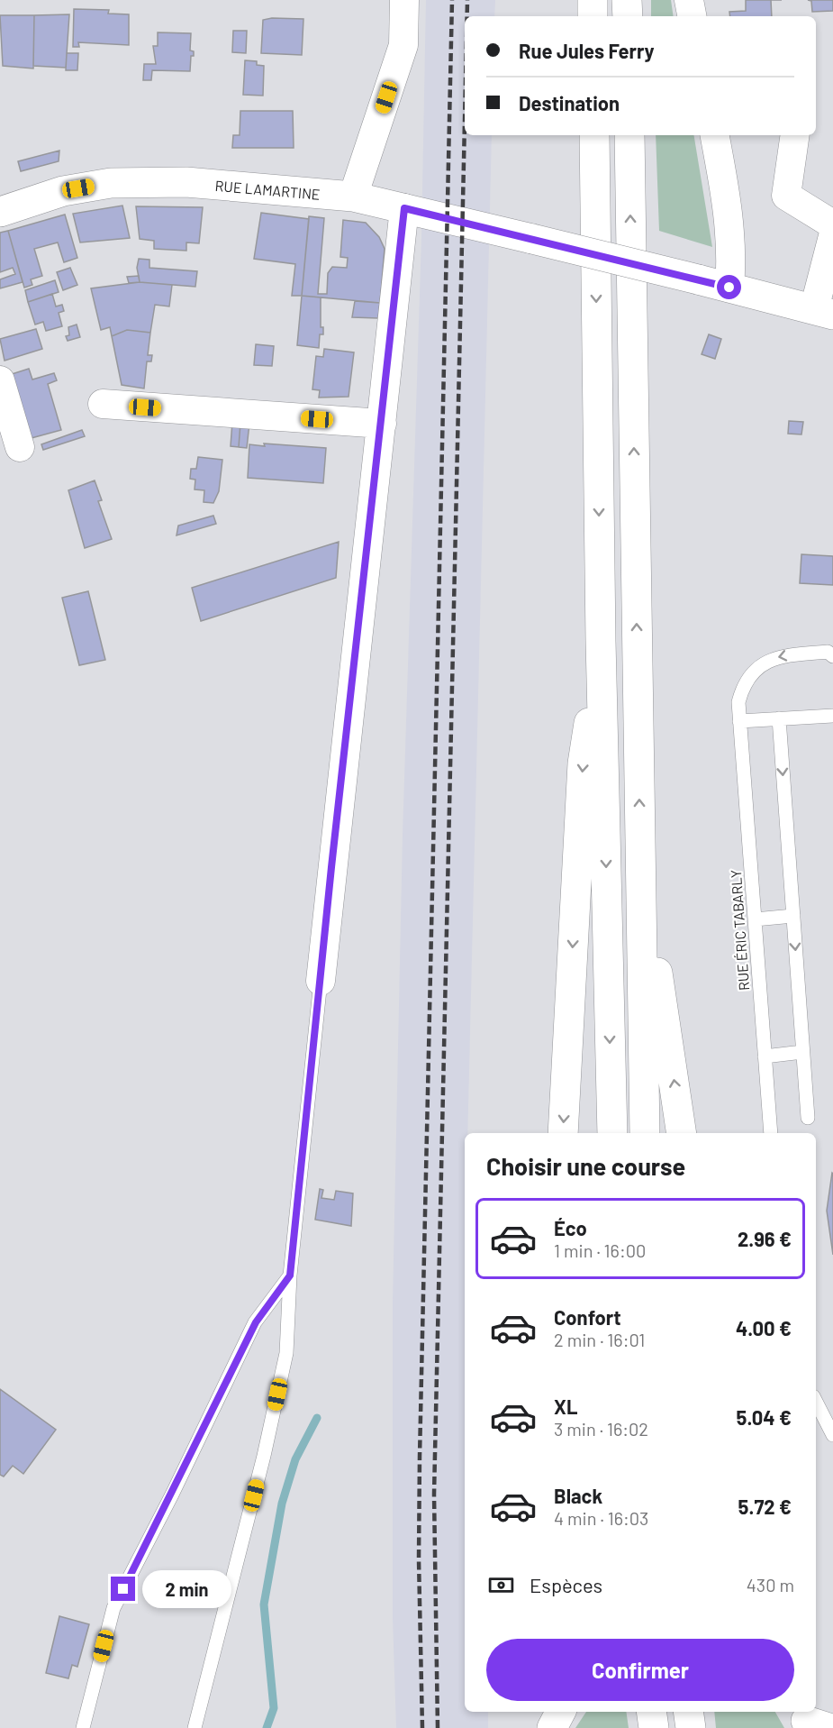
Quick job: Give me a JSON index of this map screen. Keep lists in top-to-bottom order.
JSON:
{
  "streets": {
    "main road": ["RUE LAMARTINE"],
    "lane": ["RUE ÉRIC TABARLY"]
  },
  "page": {
    "banner": ["Rue Jules Ferry", "Destination"],
    "heading": "Choisir une course",
    "list": [
      {
        "name": "Éco",
        "note": "1 min · 16:00",
        "value": "2.96 €"
      },
      {
        "name": "Confort",
        "note": "2 min · 16:01",
        "value": "4.00 €"
      },
      {
        "name": "XL",
        "note": "3 min · 16:02",
        "value": "5.04 €"
      },
      {
        "name": "Black",
        "note": "4 min · 16:03",
        "value": "5.72 €"
      }
    ],
    "pay": ["Espèces", "430 m"],
    "bubble": "2 min",
    "buttons": "Confirmer"
  }
}
